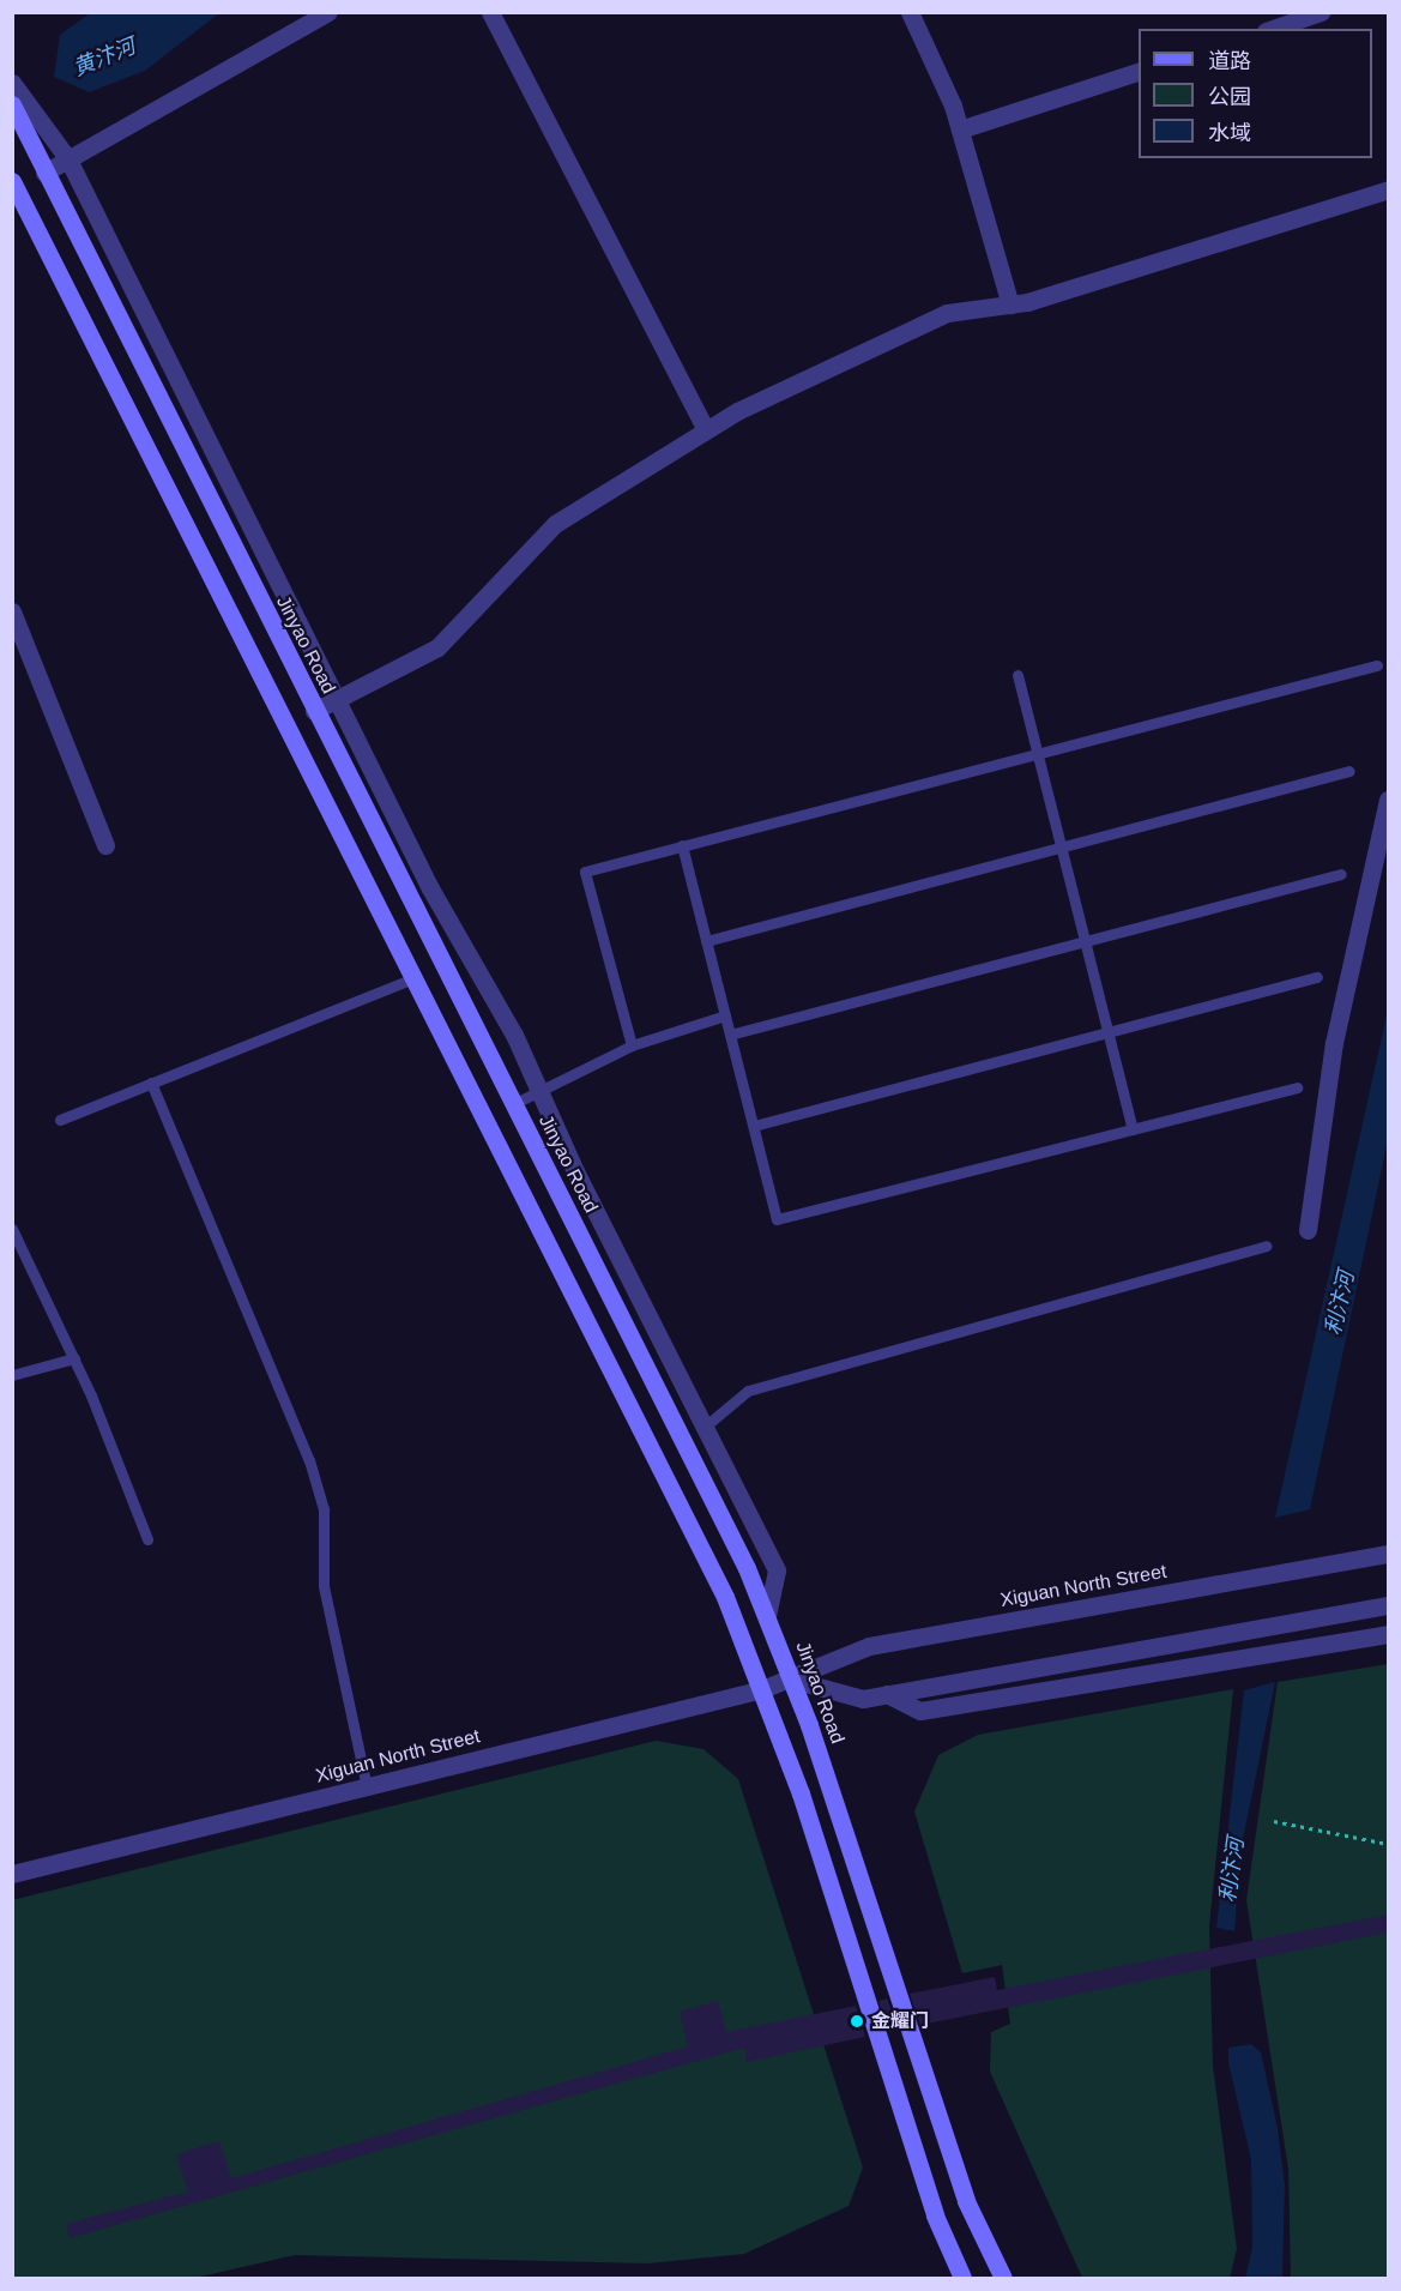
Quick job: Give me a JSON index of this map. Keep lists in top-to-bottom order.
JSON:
{
  "streets": {
    "main road": ["Jinyao Road"],
    "street": ["Xiguan North Street"]
  },
  "crossings": [
    ["Jinyao Road", "Xiguan North Street"]
  ],
  "water": ["黄汴河", "利汴河"],
  "places": ["金耀门"],
  "legend": ["道路", "公园", "水域"]
}
